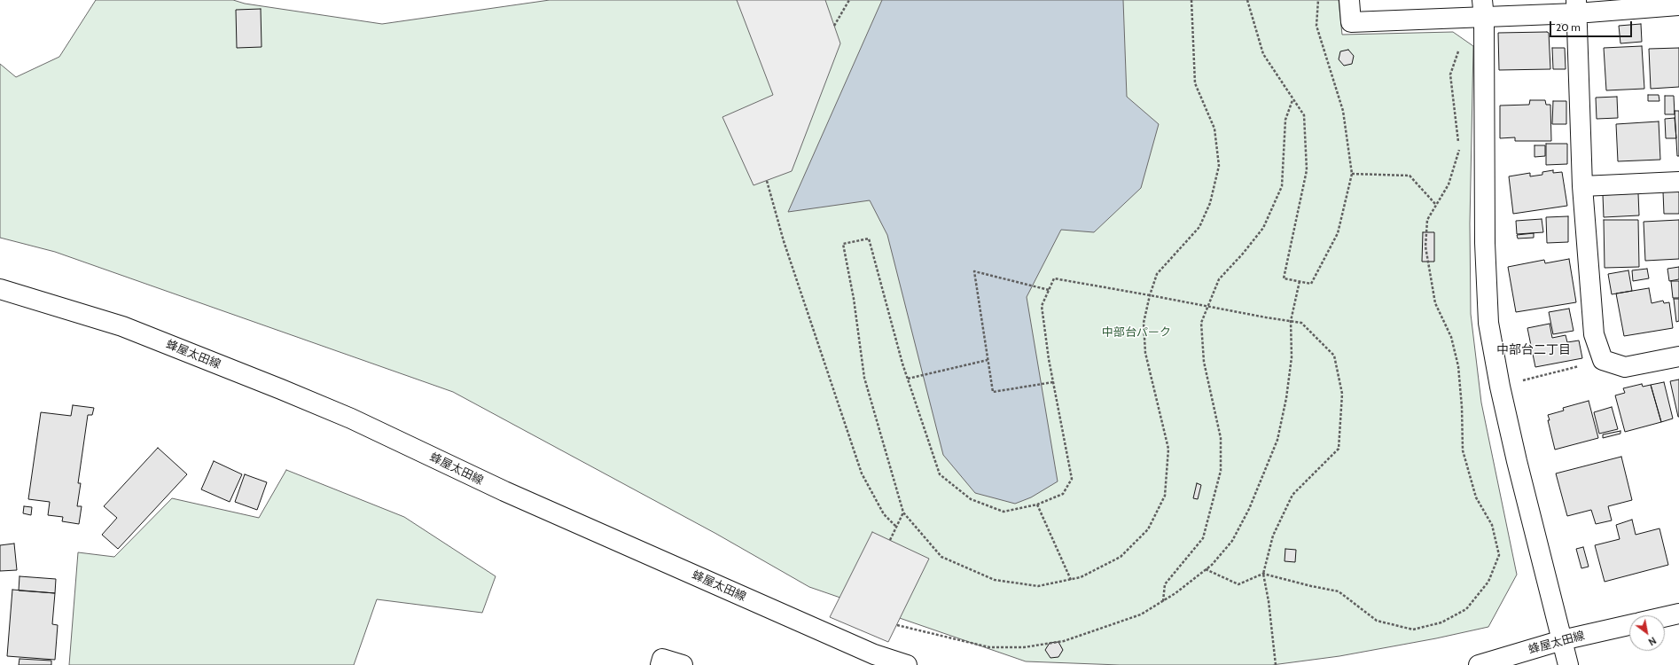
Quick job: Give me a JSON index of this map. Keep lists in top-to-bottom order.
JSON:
{
  "streets": {
    "street": ["蜂屋太田線"]
  },
  "districts": ["中部台二丁目"],
  "parks": ["中部台パーク"],
  "scale_bar": "20 m",
  "north": "bottom right"
}
